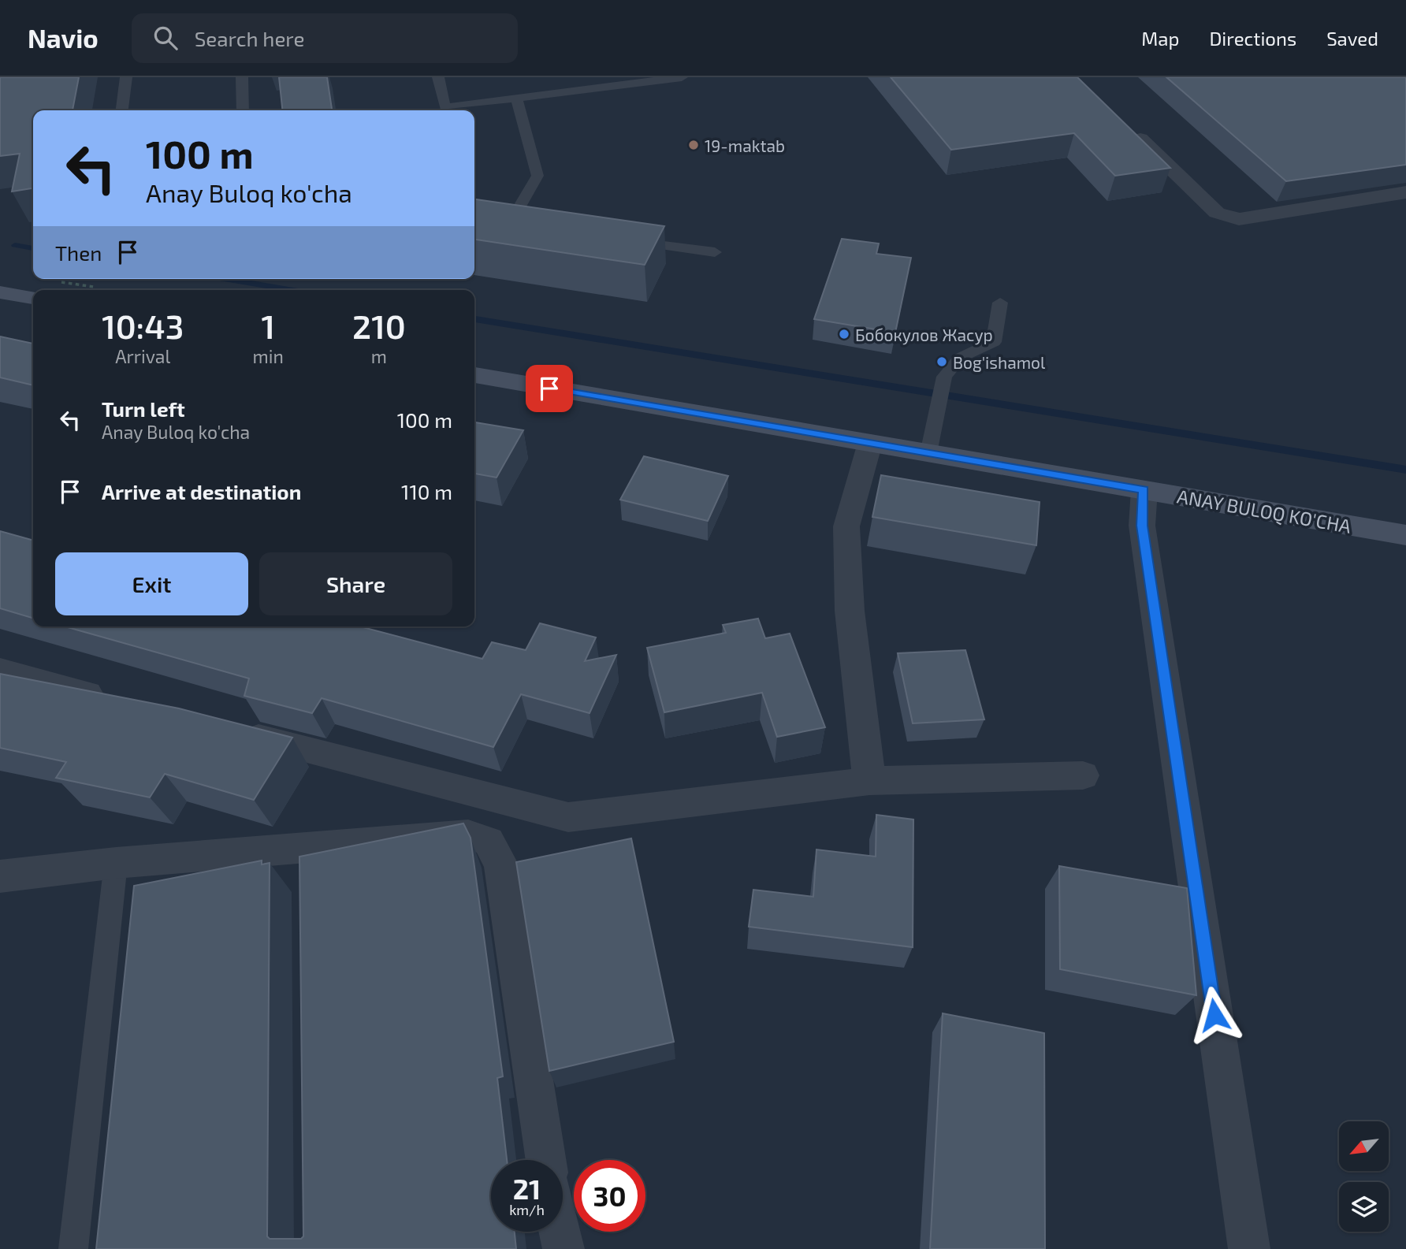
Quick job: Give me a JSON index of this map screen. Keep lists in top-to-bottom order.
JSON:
{
  "streets": {
    "main road": ["ANAY BULOQ KO'CHA"]
  },
  "places": ["19-maktab", "Бобокулов Жасур", "Bog'ishamol"],
  "north": "bottom left",
  "page": {
    "header": "Navio",
    "search": "Search here",
    "nav": ["Map", "Directions", "Saved"],
    "turn": ["100 m", "Anay Buloq ko'cha"],
    "then": "Then",
    "eta": [
      "10:43",
      "Arrival",
      "1",
      "min",
      "210",
      "m"
    ],
    "list": [
      {
        "name": "Turn left",
        "note": "Anay Buloq ko'cha",
        "value": "100 m"
      },
      {
        "name": "Arrive at destination",
        "value": "110 m"
      }
    ],
    "buttons": ["Exit", "Share"],
    "speed": "21 km/h",
    "limit": "30"
  }
}
